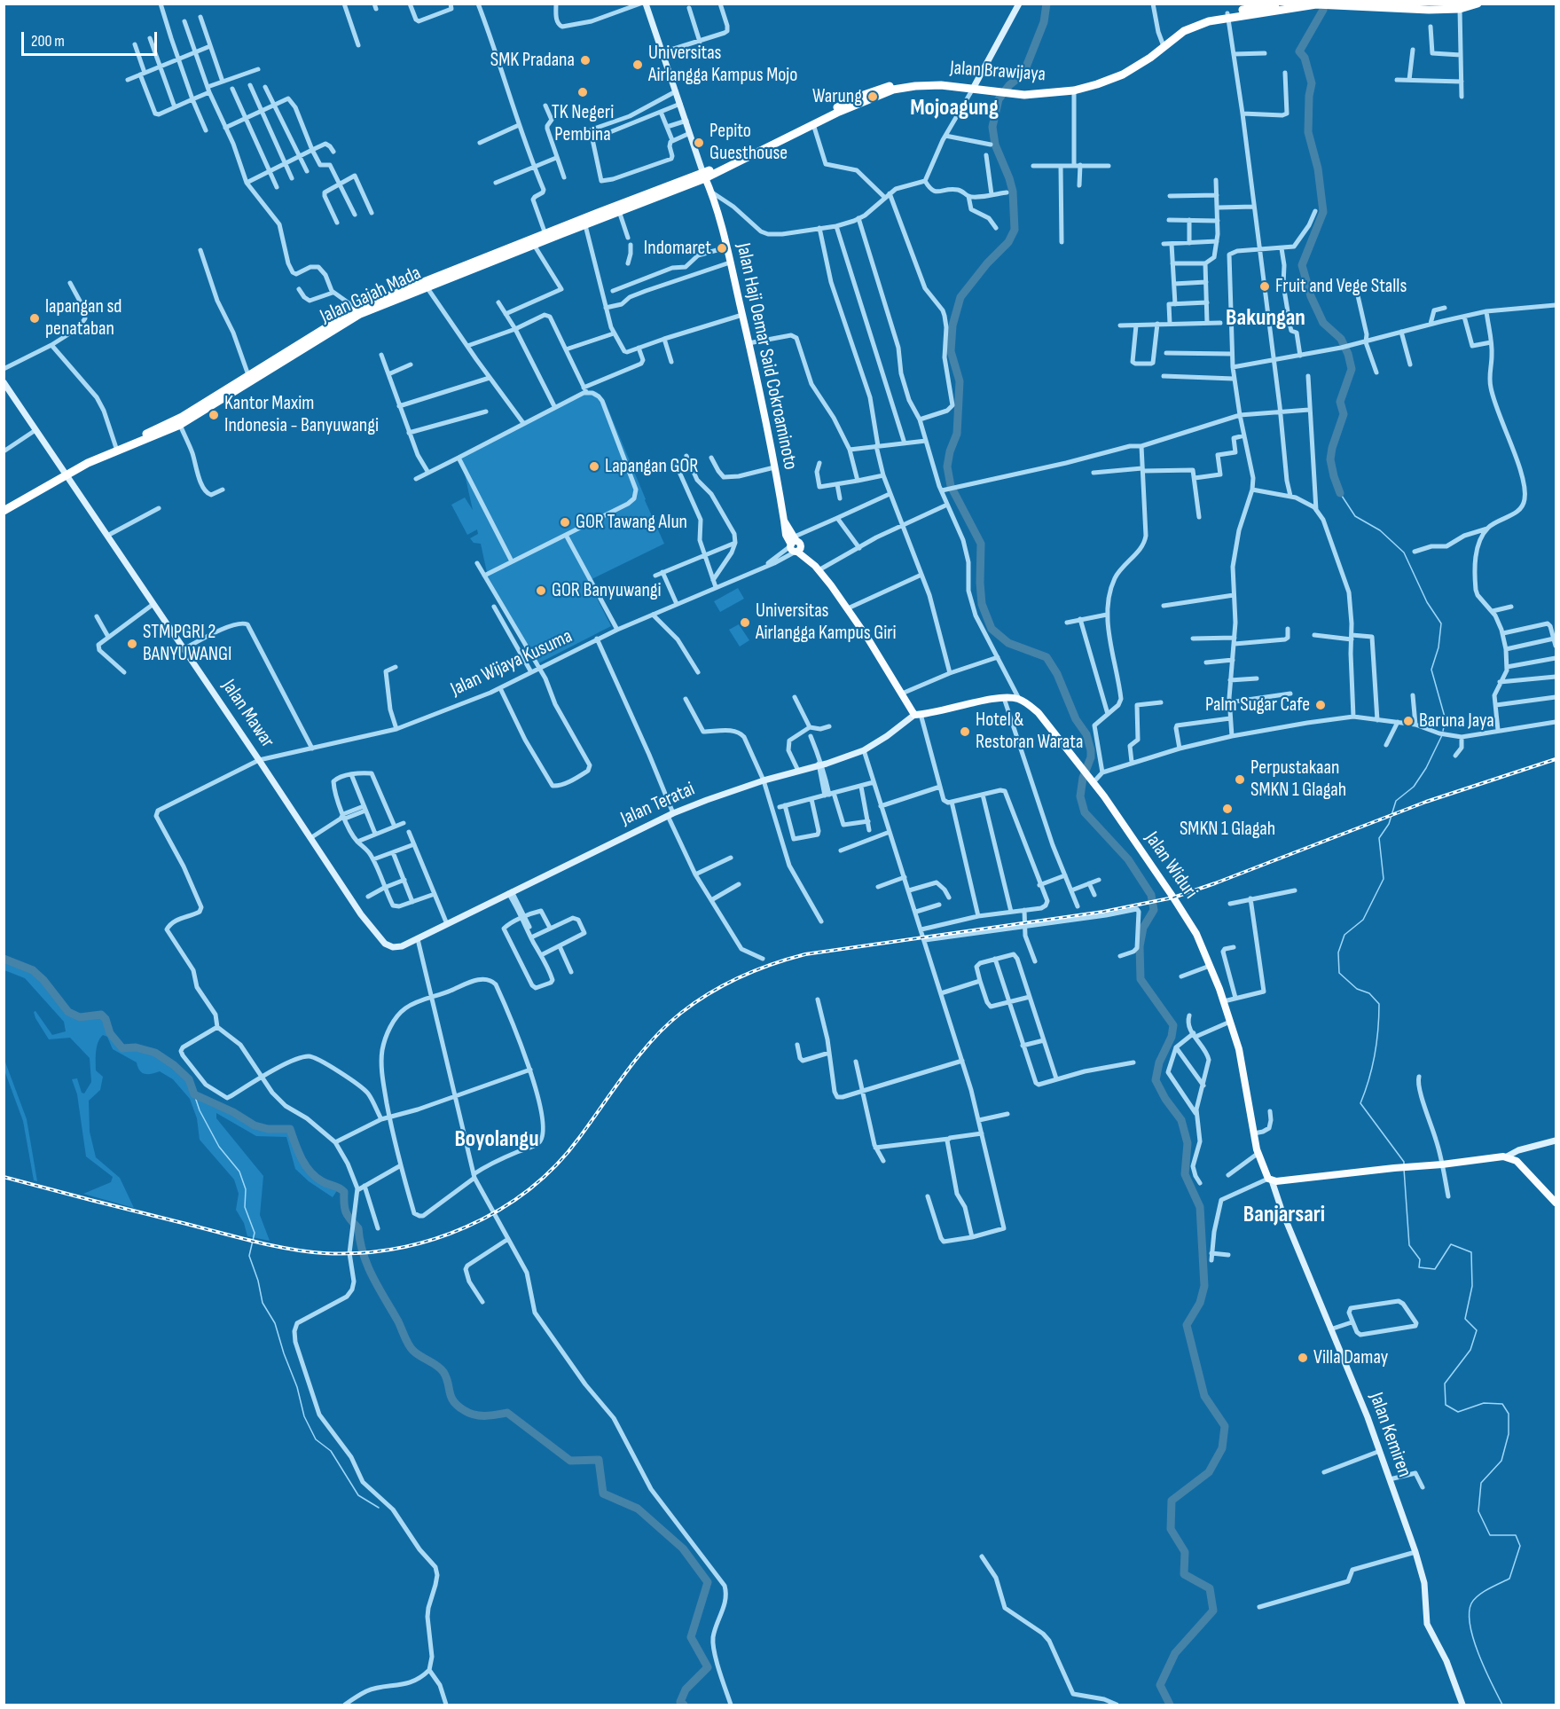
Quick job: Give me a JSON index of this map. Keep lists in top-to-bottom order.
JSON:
{
  "streets": {
    "highway": ["Jalan Brawijaya", "Jalan Gajah Mada"],
    "main road": ["Jalan Haji Oemar Said Cokroaminoto", "Jalan Widuri"],
    "street": [
      "Jalan Wijaya Kusuma",
      "Jalan Mawar",
      "Jalan Teratai",
      "Jalan Kemiren"
    ]
  },
  "crossings": [
    ["Jalan Brawijaya", "Jalan Gajah Mada"],
    ["Jalan Brawijaya", "Jalan Haji Oemar Said Cokroaminoto"],
    ["Jalan Gajah Mada", "Jalan Haji Oemar Said Cokroaminoto"],
    ["Jalan Gajah Mada", "Jalan Mawar"],
    ["Jalan Haji Oemar Said Cokroaminoto", "Jalan Wijaya Kusuma"],
    ["Jalan Haji Oemar Said Cokroaminoto", "Jalan Teratai"],
    ["Jalan Wijaya Kusuma", "Jalan Mawar"],
    ["Jalan Mawar", "Jalan Teratai"],
    ["Jalan Widuri", "Jalan Kemiren"]
  ],
  "districts": [
    "Mojoagung",
    "Bakungan",
    "Boyolangu",
    "Banjarsari"
  ],
  "places": [
    "SMK Pradana",
    "Universitas Airlangga Kampus Mojo",
    "TK Negeri Pembina",
    "Warung",
    "Pepito Guesthouse",
    "Indomaret",
    "Fruit and Vege Stalls",
    "lapangan sd penataban",
    "Kantor Maxim Indonesia - Banyuwangi",
    "Lapangan GOR",
    "GOR Tawang Alun",
    "GOR Banyuwangi",
    "Universitas Airlangga Kampus Giri",
    "STM PGRI 2 BANYUWANGI",
    "Palm Sugar Cafe",
    "Baruna Jaya",
    "Hotel & Restoran Warata",
    "Perpustakaan SMKN 1 Glagah",
    "SMKN 1 Glagah",
    "Villa Damay"
  ],
  "scale_bar": "200 m"
}
